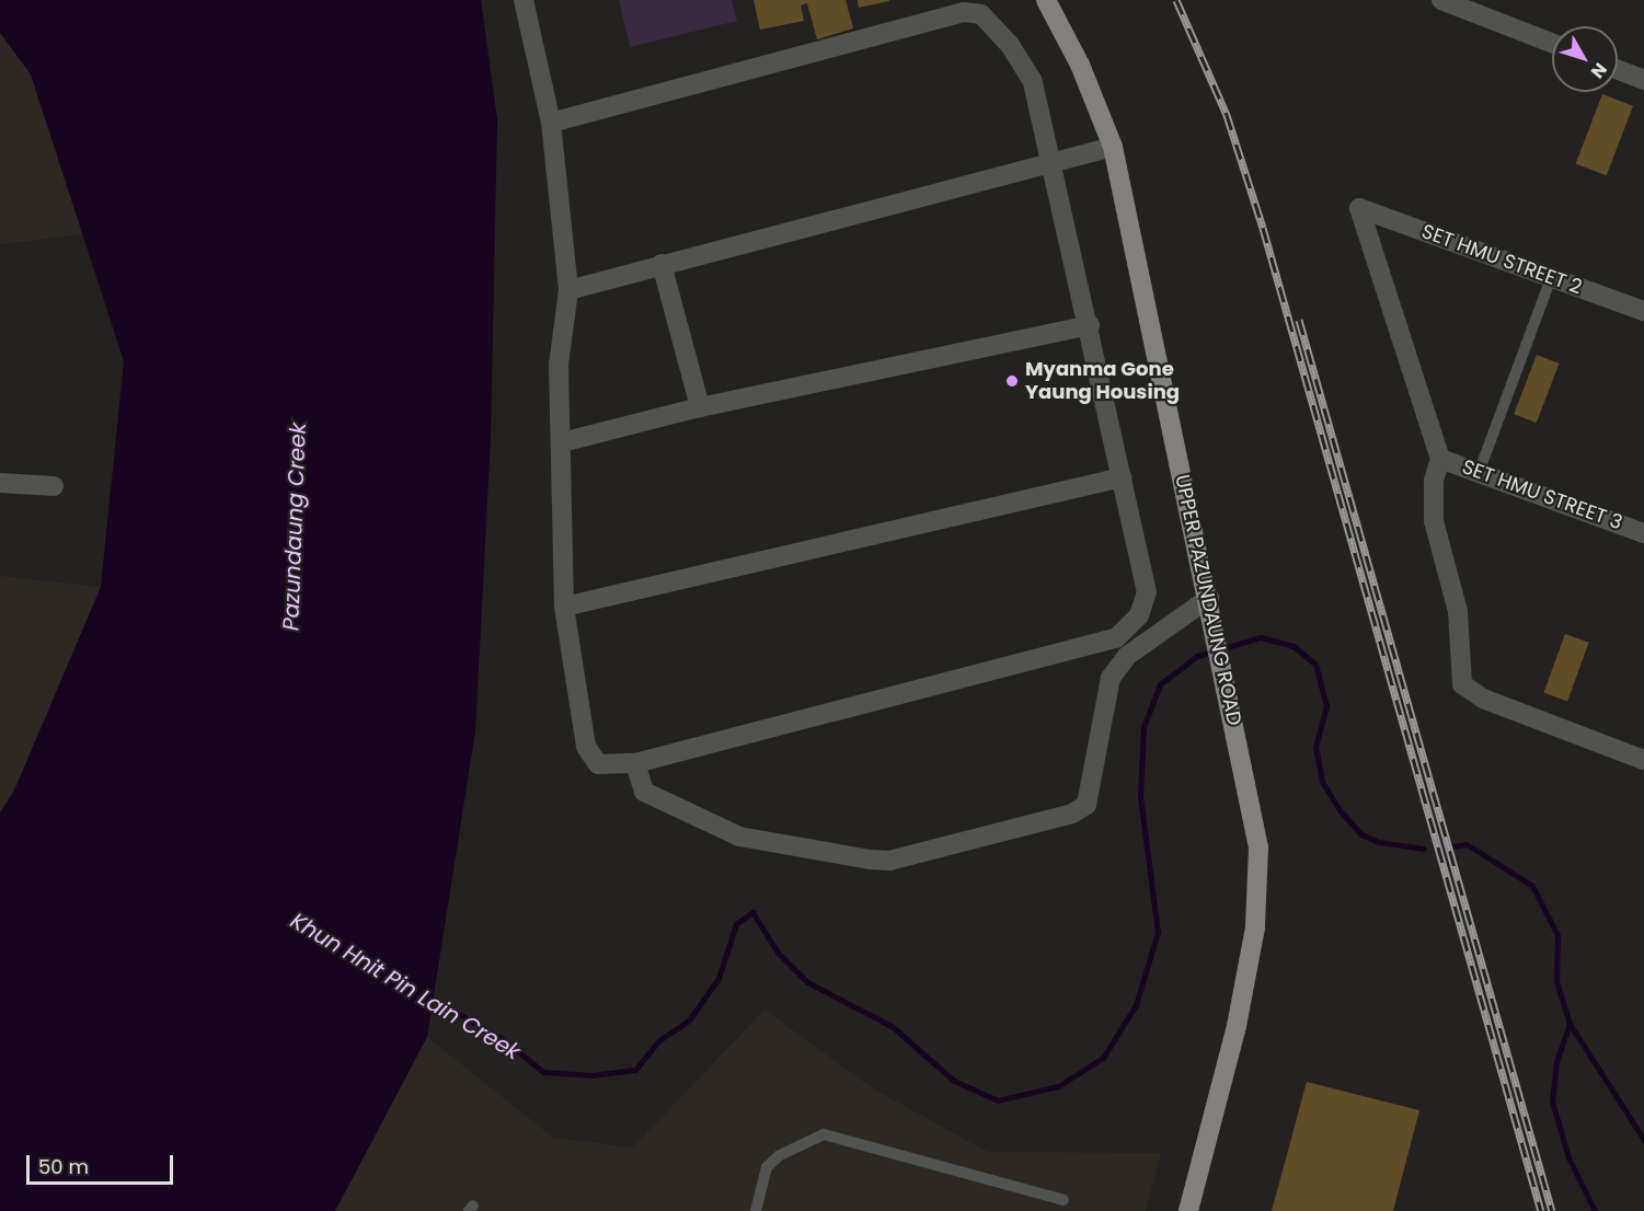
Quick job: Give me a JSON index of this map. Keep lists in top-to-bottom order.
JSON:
{
  "streets": {
    "main road": ["UPPER PAZUNDAUNG ROAD"],
    "street": ["SET HMU STREET 2", "SET HMU STREET 3"]
  },
  "crossings": [
    ["SET HMU STREET 2", "SET HMU STREET 3"]
  ],
  "water": ["Pazundaung Creek", "Khun Hnit Pin Lain Creek"],
  "places": ["Myanma Gone Yaung Housing"],
  "scale_bar": "50 m",
  "north": "bottom right"
}
